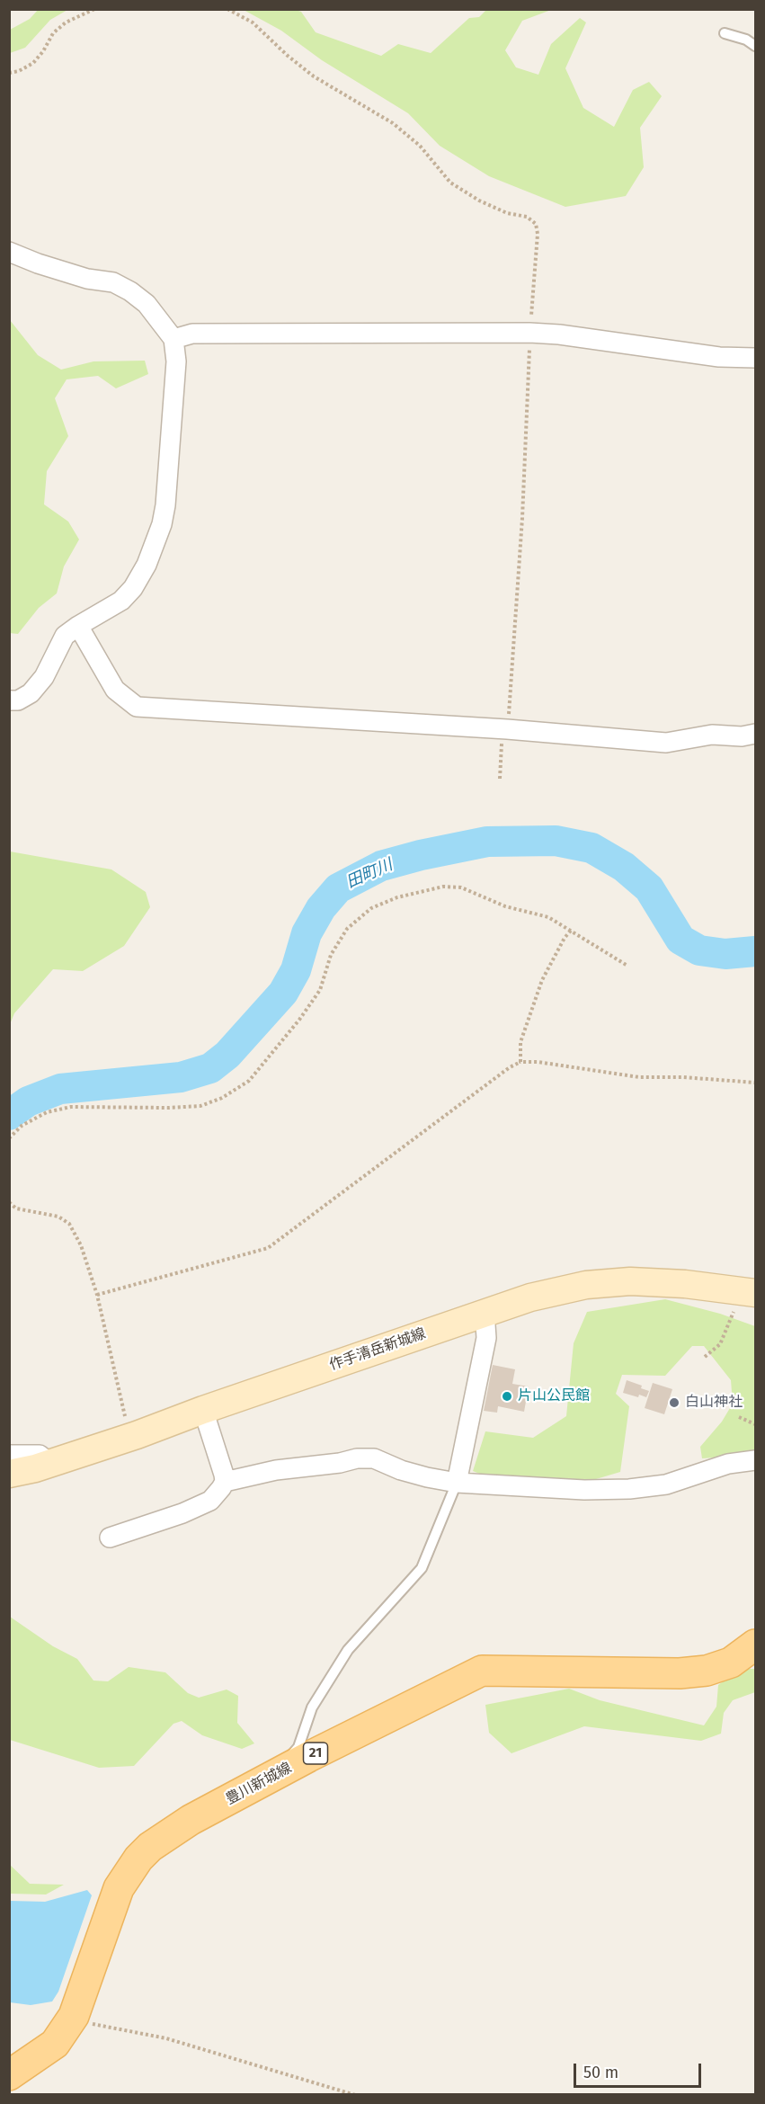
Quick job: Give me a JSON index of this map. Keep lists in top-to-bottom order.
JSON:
{
  "streets": {
    "main road": ["作手清岳新城線", "21", "豊川新城線"]
  },
  "water": ["田町川"],
  "places": ["片山公民館", "白山神社"],
  "scale_bar": "50 m"
}
